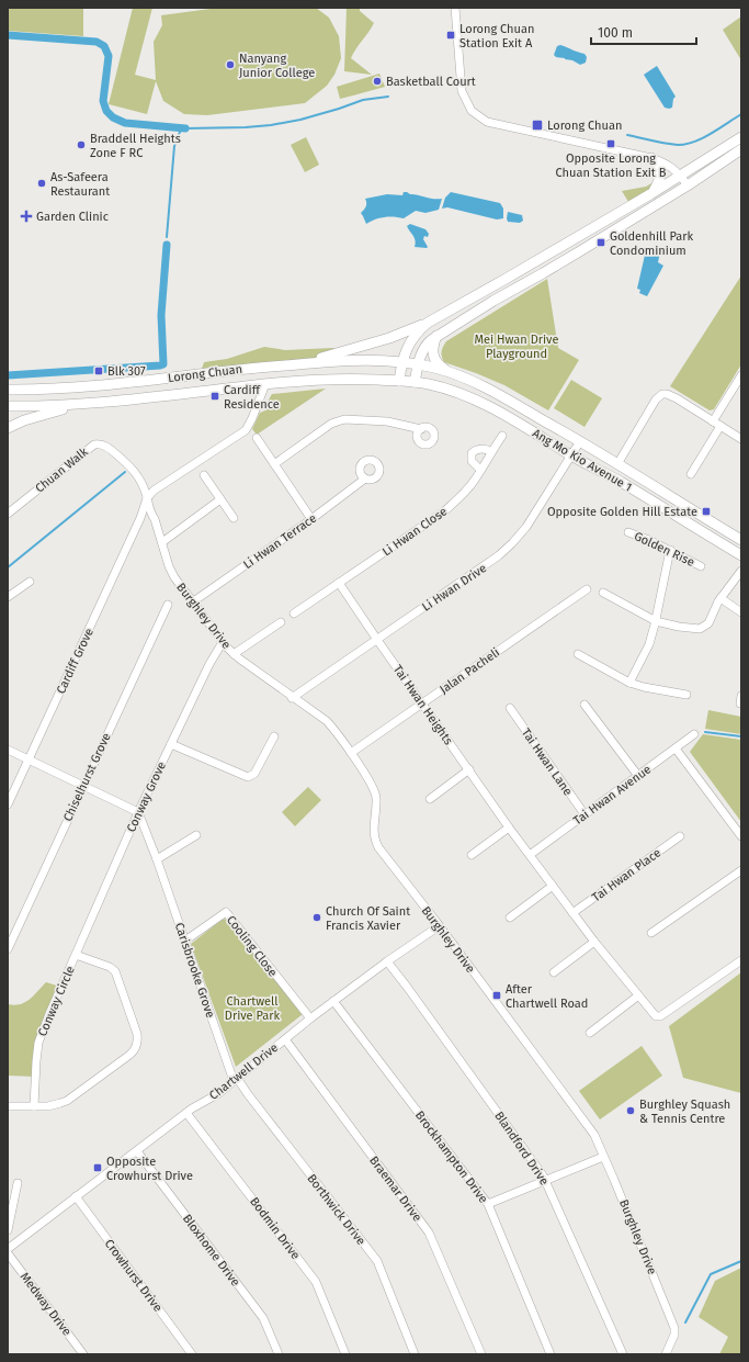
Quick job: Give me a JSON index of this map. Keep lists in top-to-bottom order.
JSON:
{
  "streets": {
    "main road": ["Lorong Chuan", "Ang Mo Kio Avenue 1"],
    "street": [
      "Chuan Walk",
      "Li Hwan Close",
      "Li Hwan Terrace",
      "Golden Rise",
      "Li Hwan Drive",
      "Burghley Drive",
      "Cardiff Grove",
      "Jalan Pacheli",
      "Tai Hwan Heights",
      "Tai Hwan Lane",
      "Chiselhurst Grove",
      "Tai Hwan Avenue",
      "Conway Grove",
      "Tai Hwan Place",
      "Cooling Close",
      "Carisbrooke Grove",
      "Conway Circle",
      "Chartwell Drive",
      "Blandford Drive",
      "Brockhampton Drive",
      "Braemar Drive",
      "Borthwick Drive",
      "Bodmin Drive",
      "Bloxhome Drive",
      "Crowhurst Drive",
      "Medway Drive"
    ]
  },
  "crossings": [
    ["Lorong Chuan", "Ang Mo Kio Avenue 1"],
    ["Lorong Chuan", "Cardiff Grove"],
    ["Ang Mo Kio Avenue 1", "Li Hwan Drive"],
    ["Chuan Walk", "Burghley Drive"],
    ["Chuan Walk", "Cardiff Grove"],
    ["Li Hwan Terrace", "Burghley Drive"],
    ["Li Hwan Drive", "Burghley Drive"],
    ["Li Hwan Drive", "Tai Hwan Heights"],
    ["Burghley Drive", "Cardiff Grove"],
    ["Burghley Drive", "Jalan Pacheli"],
    ["Burghley Drive", "Conway Grove"],
    ["Burghley Drive", "Chartwell Drive"],
    ["Jalan Pacheli", "Tai Hwan Heights"],
    ["Tai Hwan Heights", "Tai Hwan Avenue"],
    ["Tai Hwan Heights", "Tai Hwan Place"],
    ["Tai Hwan Lane", "Tai Hwan Avenue"],
    ["Conway Grove", "Carisbrooke Grove"],
    ["Conway Grove", "Conway Circle"],
    ["Cooling Close", "Carisbrooke Grove"],
    ["Cooling Close", "Chartwell Drive"],
    ["Carisbrooke Grove", "Chartwell Drive"],
    ["Carisbrooke Grove", "Borthwick Drive"],
    ["Chartwell Drive", "Blandford Drive"],
    ["Chartwell Drive", "Brockhampton Drive"],
    ["Chartwell Drive", "Braemar Drive"],
    ["Chartwell Drive", "Borthwick Drive"],
    ["Chartwell Drive", "Bodmin Drive"],
    ["Chartwell Drive", "Bloxhome Drive"],
    ["Chartwell Drive", "Crowhurst Drive"]
  ],
  "parks": ["Mei Hwan Drive Playground", "Chartwell Drive Park"],
  "places": {
    "transit": [
      "Lorong Chuan Station Exit A",
      "Lorong Chuan",
      "Opposite Lorong Chuan Station Exit B",
      "Goldenhill Park Condominium",
      "Blk 307",
      "Cardiff Residence",
      "Opposite Golden Hill Estate",
      "After Chartwell Road",
      "Opposite Crowhurst Drive"
    ],
    "other": [
      "Nanyang Junior College",
      "Basketball Court",
      "Braddell Heights Zone F RC",
      "As-Safeera Restaurant",
      "Church Of Saint Francis Xavier",
      "Burghley Squash & Tennis Centre"
    ],
    "health": ["Garden Clinic"]
  },
  "scale_bar": "100 m"
}
